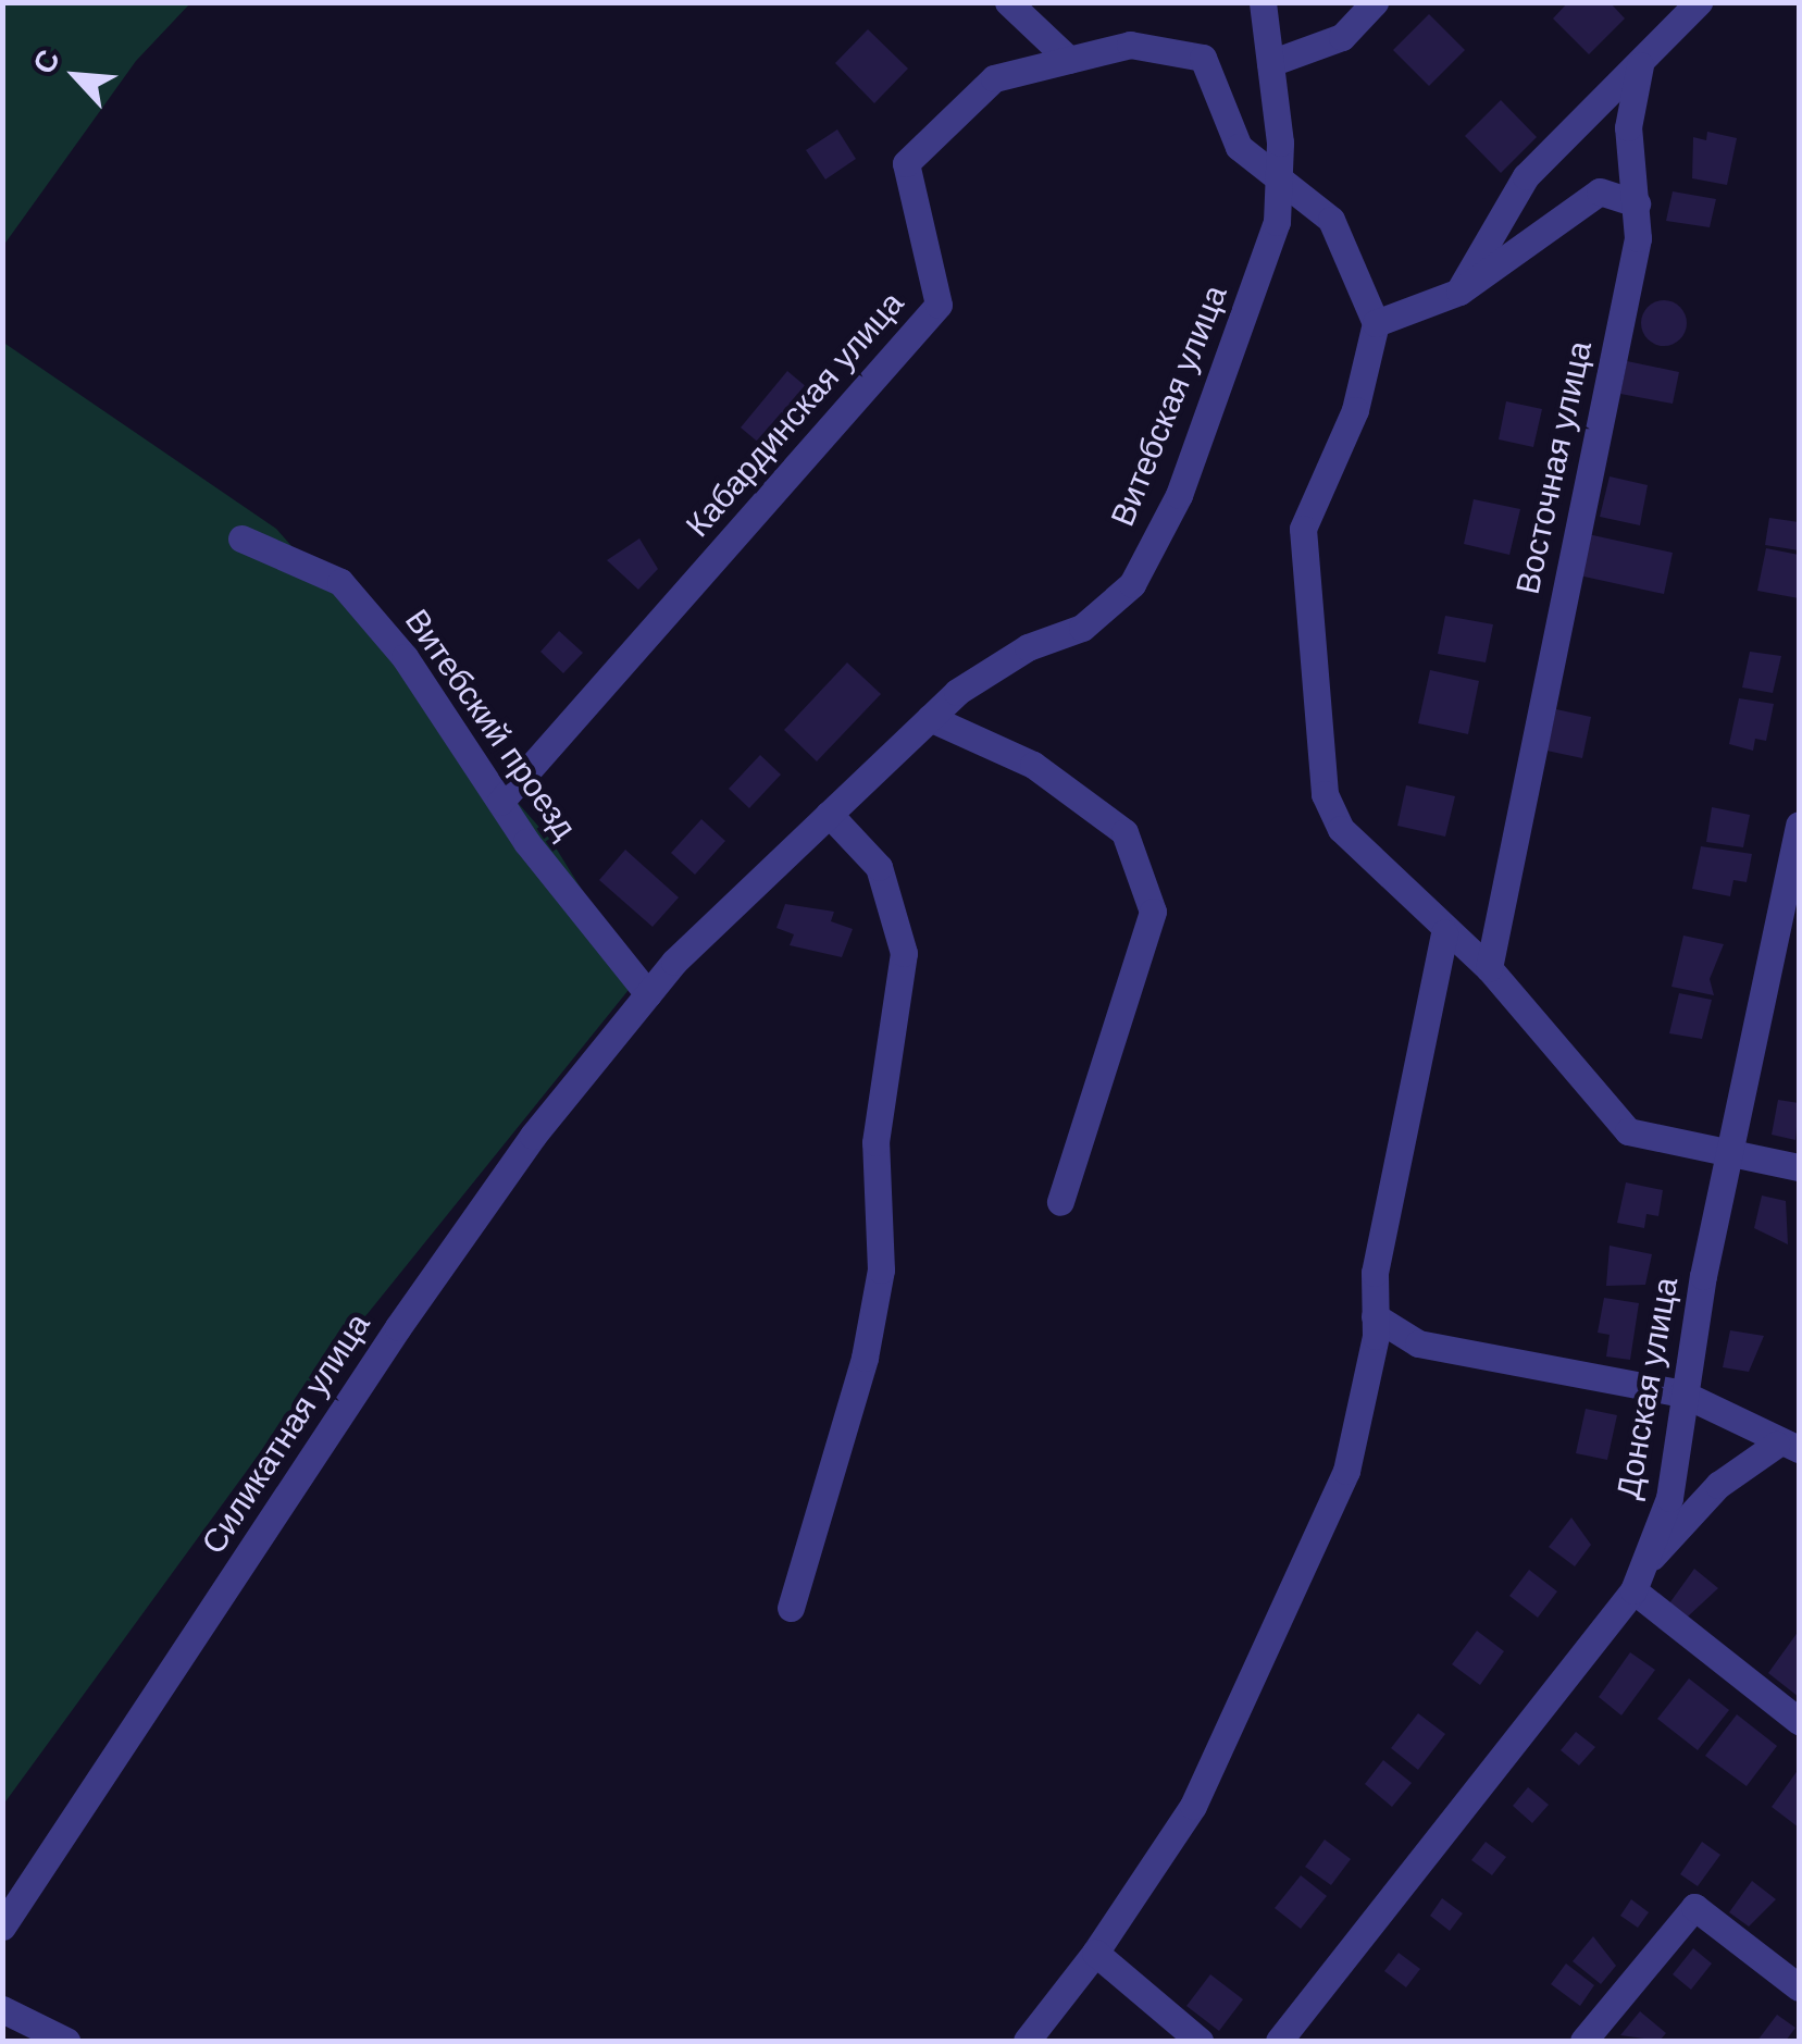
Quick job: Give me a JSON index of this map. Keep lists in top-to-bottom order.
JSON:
{
  "streets": {
    "street": [
      "Витебская улица",
      "Кабардинская улица",
      "Восточная улица",
      "Витебский проезд",
      "Донская улица",
      "Силикатная улица"
    ]
  },
  "crossings": [
    ["Витебская улица", "Кабардинская улица"],
    ["Витебская улица", "Витебский проезд"],
    ["Витебская улица", "Силикатная улица"],
    ["Кабардинская улица", "Витебский проезд"],
    ["Витебский проезд", "Силикатная улица"]
  ],
  "north": "top left"
}
